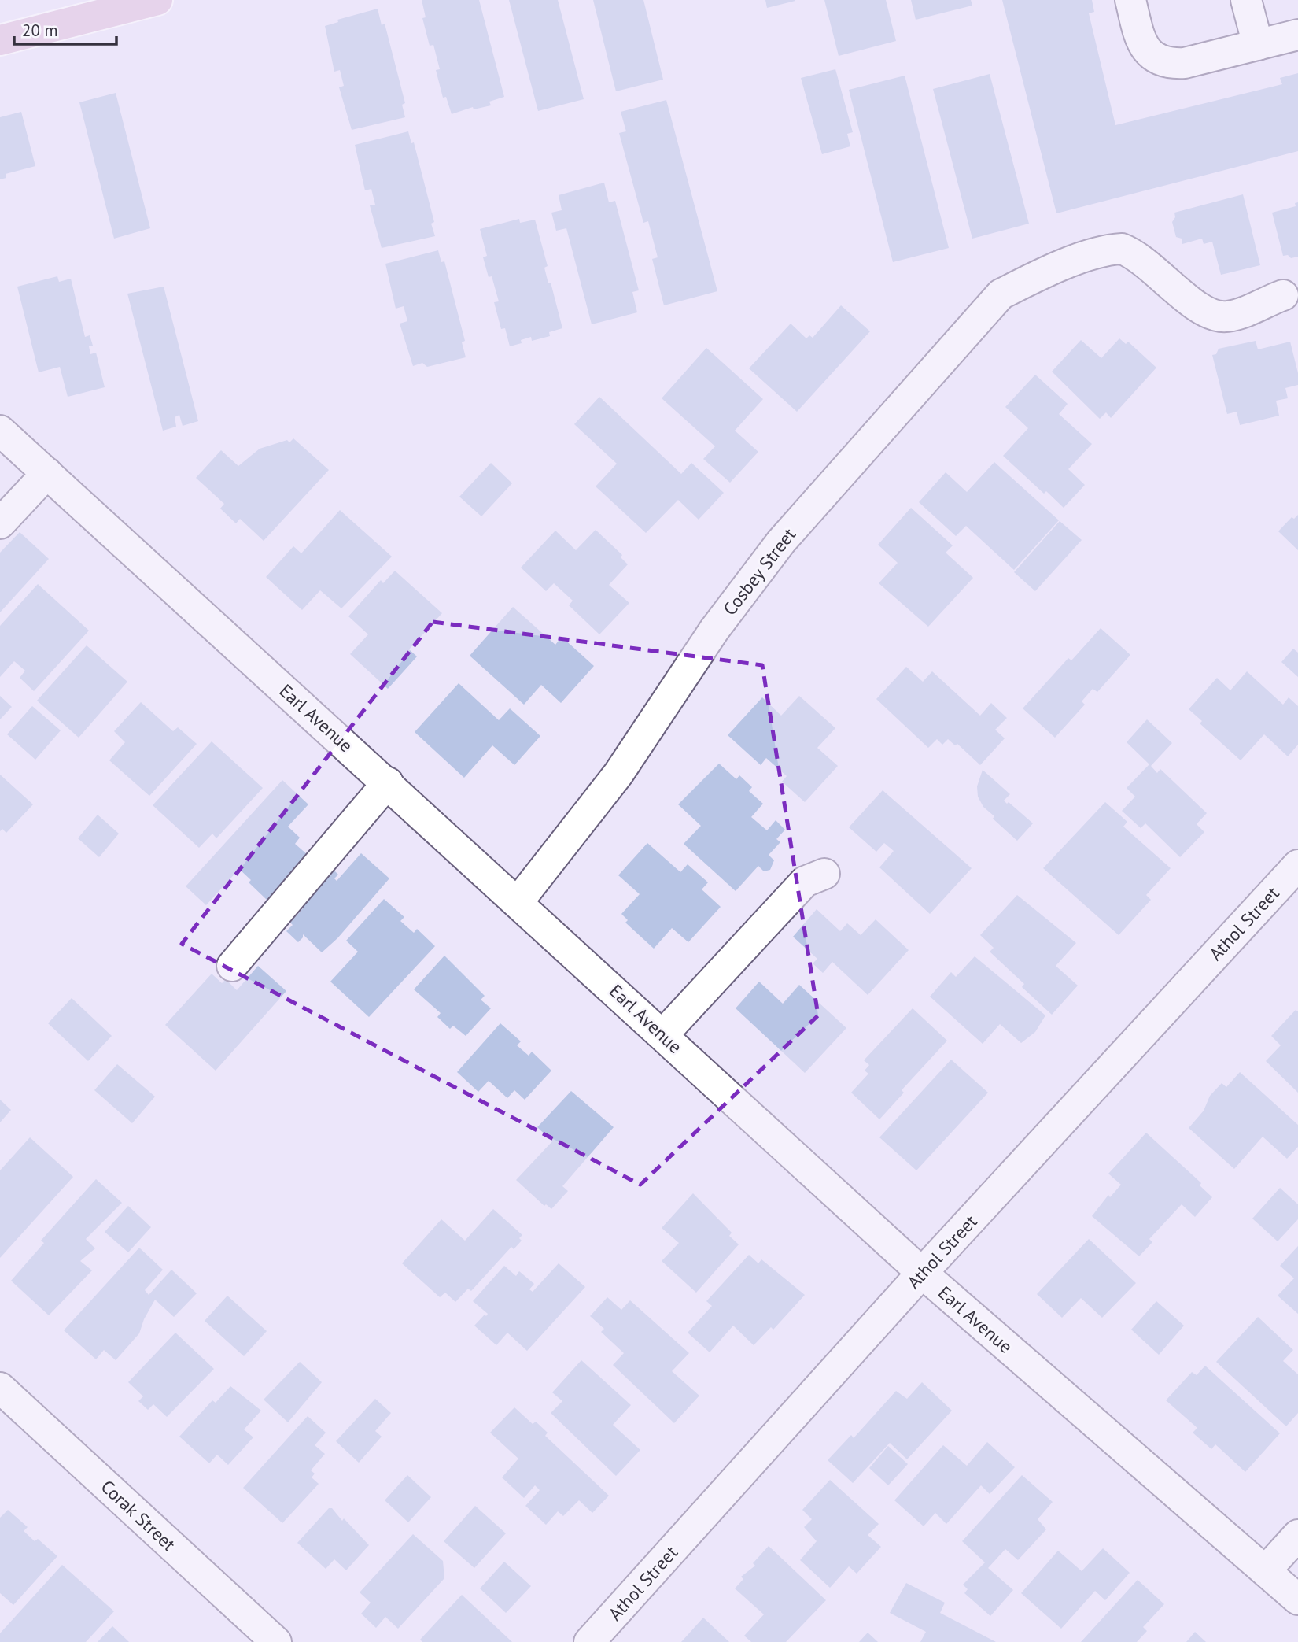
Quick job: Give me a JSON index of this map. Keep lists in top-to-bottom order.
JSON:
{
  "streets": {
    "street": [
      "Cosbey Street",
      "Earl Avenue",
      "Athol Street",
      "Corak Street"
    ]
  },
  "crossings": [
    ["Cosbey Street", "Earl Avenue"],
    ["Earl Avenue", "Athol Street"]
  ],
  "scale_bar": "20 m"
}
